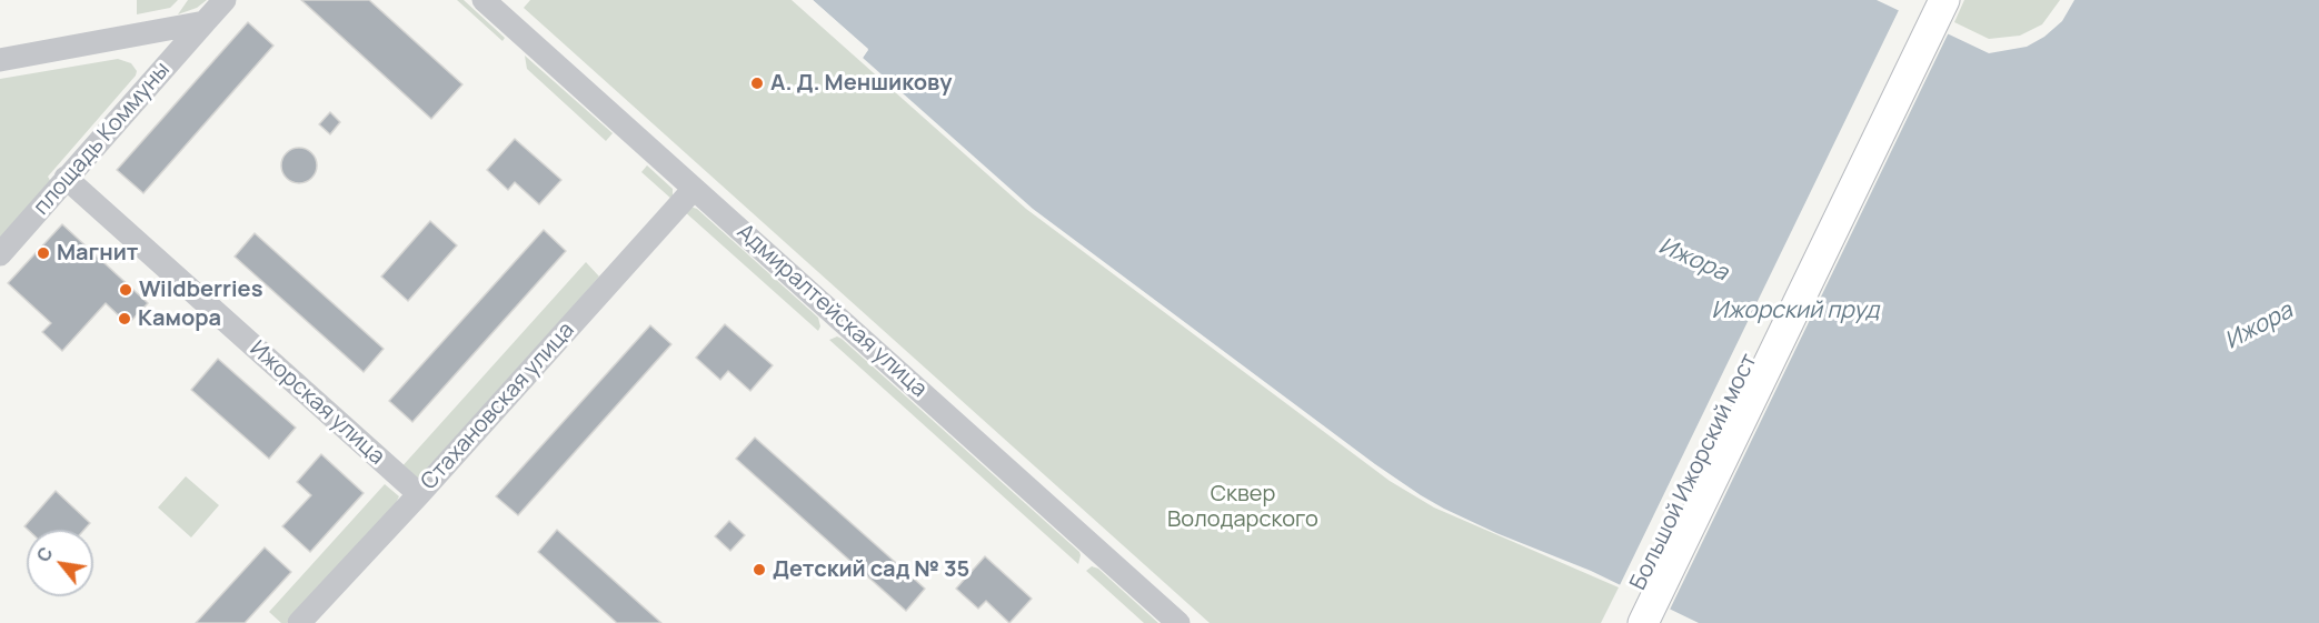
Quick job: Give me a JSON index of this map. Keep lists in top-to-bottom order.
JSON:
{
  "streets": {
    "main road": ["Большой Ижорский мост"],
    "street": [
      "площадь Коммуны",
      "Адмиралтейская улица",
      "Ижорская улица",
      "Стахановская улица"
    ]
  },
  "crossings": [
    ["площадь Коммуны", "Ижорская улица"],
    ["Адмиралтейская улица", "Стахановская улица"],
    ["Ижорская улица", "Стахановская улица"]
  ],
  "water": ["Ижора", "Ижорский пруд"],
  "parks": ["Сквер Володарского"],
  "places": [
    "А. Д. Меншикову",
    "Магнит",
    "Wildberries",
    "Камора",
    "Детский сад № 35"
  ],
  "north": "top left"
}
